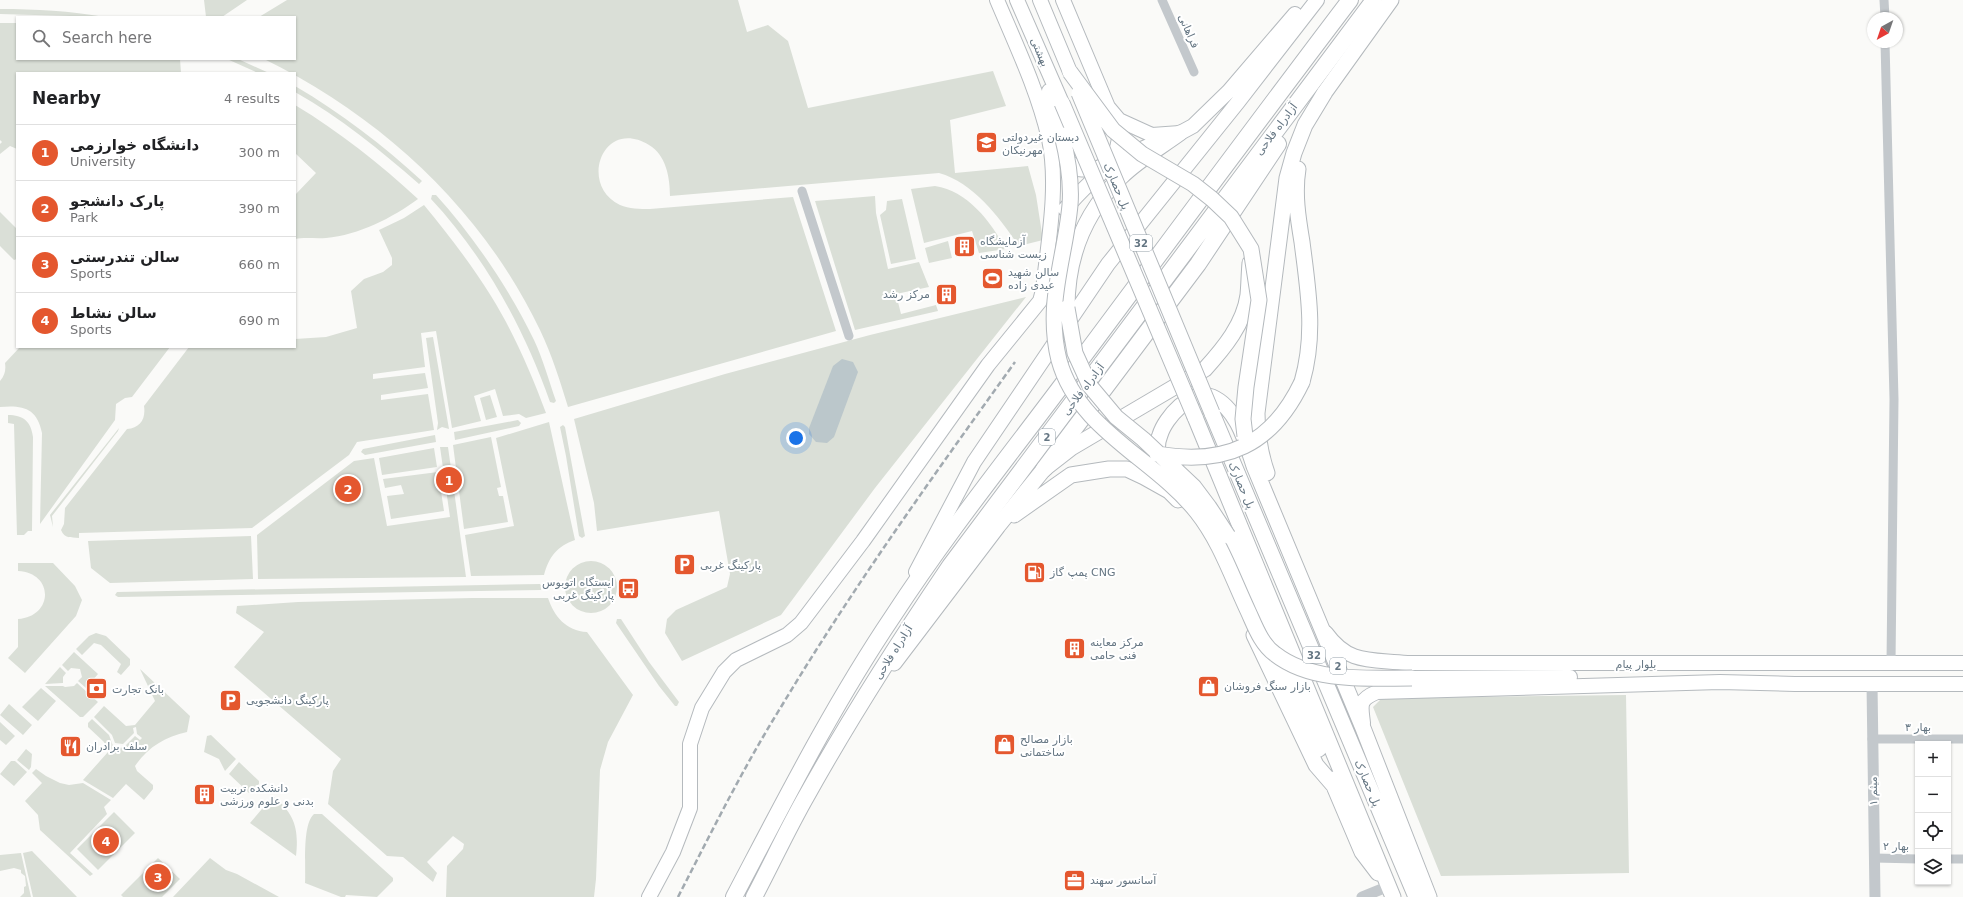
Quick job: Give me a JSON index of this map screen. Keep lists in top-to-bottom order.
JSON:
{
  "streets": {
    "highway": [
      "آزادراه فلاحی",
      "پل حصارک",
      "32",
      "2"
    ],
    "main road": ["بهشتى", "بلوار پیام"],
    "street": [
      "فراهانی",
      "بهار ۳",
      "میثم ۱",
      "بهار ۲"
    ]
  },
  "crossings": [
    ["بهشتى", "پل حصارک"],
    ["2", "بلوار پیام"],
    ["بلوار پیام", "میثم ۱"],
    ["بهار ۳", "میثم ۱"],
    ["میثم ۱", "بهار ۲"]
  ],
  "places": {
    "school or university": ["دبستان غیردولتی مهرنیکان"],
    "building": [
      "آزمایشگاه زیست شناسی",
      "مرکز رشد",
      "مرکز معاینه فنی حامی",
      "دانشکده تربیت بدنی و علوم ورزشی"
    ],
    "sports": ["سالن شهید عیدی زاده"],
    "parking": ["پارکینگ غربی", "پارکینگ دانشجویی"],
    "fuel station": ["پمپ گاز CNG"],
    "bus stop": ["ایستگاه اتوبوس پارکینگ غربی"],
    "shop": ["بازار سنگ فروشان", "بازار مصالح ساختمانی"],
    "bank": ["بانک تجارت"],
    "restaurant": ["سلف برادران"],
    "office": ["آسانسور سهند"]
  },
  "north": "bottom left",
  "page": {
    "search": "Search here",
    "heading": ["Nearby", "4 results"],
    "list": [
      {
        "mark": "1",
        "name": "دانشگاه خوارزمی",
        "note": "University",
        "value": "300 m"
      },
      {
        "mark": "2",
        "name": "پارک دانشجو",
        "note": "Park",
        "value": "390 m"
      },
      {
        "mark": "3",
        "name": "سالن تندرستی",
        "note": "Sports",
        "value": "660 m"
      },
      {
        "mark": "4",
        "name": "سالن نشاط",
        "note": "Sports",
        "value": "690 m"
      }
    ],
    "pins": [
      "1",
      "2",
      "4",
      "3"
    ],
    "map_buttons": ["+", "−"]
  }
}
